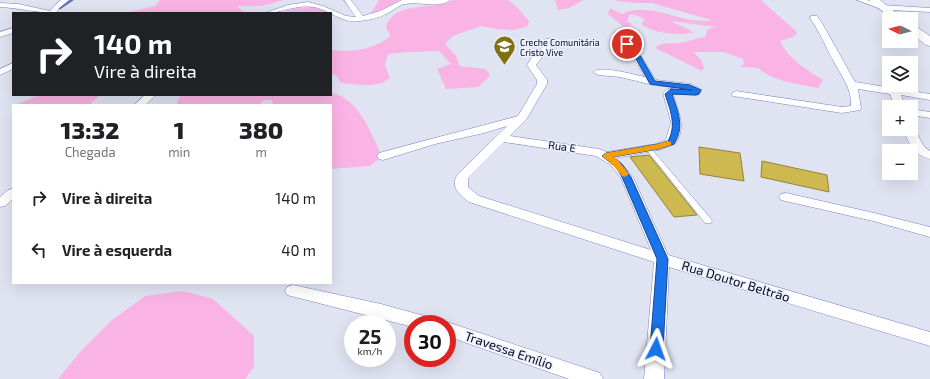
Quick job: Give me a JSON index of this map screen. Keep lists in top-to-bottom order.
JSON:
{
  "streets": {
    "street": ["Rua E", "Rua Doutor Beltrão", "Travessa Emílio"]
  },
  "crossings": [
    ["Rua E", "Rua Doutor Beltrão"]
  ],
  "places": {
    "school or university": ["Creche Comunitária Cristo Vive"]
  },
  "north": "left",
  "page": {
    "map_buttons": ["+", "−"],
    "turn": ["140 m", "Vire à direita"],
    "eta": [
      "13:32",
      "Chegada",
      "1",
      "min",
      "380",
      "m"
    ],
    "list": [
      {
        "name": "Vire à direita",
        "value": "140 m"
      },
      {
        "name": "Vire à esquerda",
        "value": "40 m"
      }
    ],
    "speed": "25 km/h",
    "limit": "30"
  }
}
